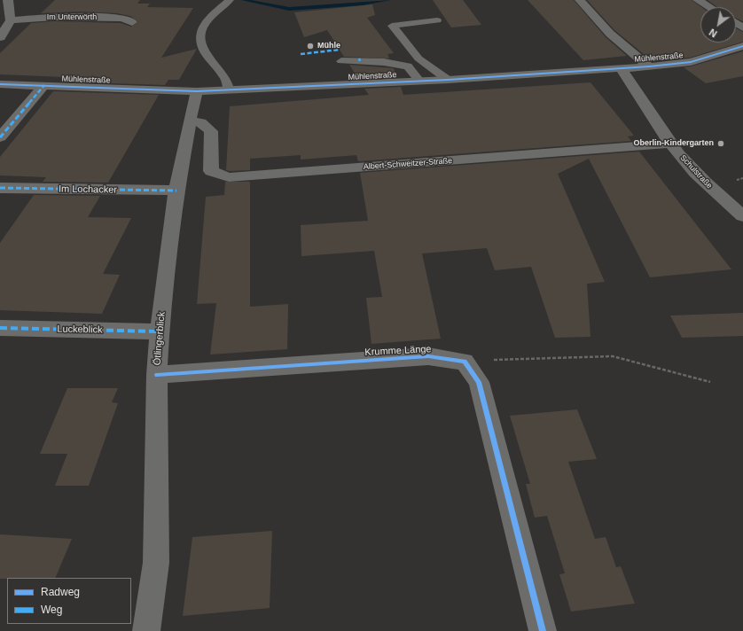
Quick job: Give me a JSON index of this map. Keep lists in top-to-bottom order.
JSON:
{
  "streets": {
    "street": [
      "Im Unterwörth",
      "Mühlenstraße",
      "Albert-Schweitzer-Straße",
      "Schulstraße",
      "Im Lochacker",
      "Luckeblick",
      "Ötlingerblick",
      "Krumme Länge"
    ]
  },
  "crossings": [
    ["Mühlenstraße", "Schulstraße"],
    ["Mühlenstraße", "Ötlingerblick"],
    ["Albert-Schweitzer-Straße", "Schulstraße"],
    ["Albert-Schweitzer-Straße", "Ötlingerblick"],
    ["Im Lochacker", "Ötlingerblick"],
    ["Luckeblick", "Ötlingerblick"],
    ["Ötlingerblick", "Krumme Länge"]
  ],
  "places": ["Mühle", "Oberlin-Kindergarten"],
  "legend": ["Radweg", "Weg"],
  "north": "bottom left"
}
